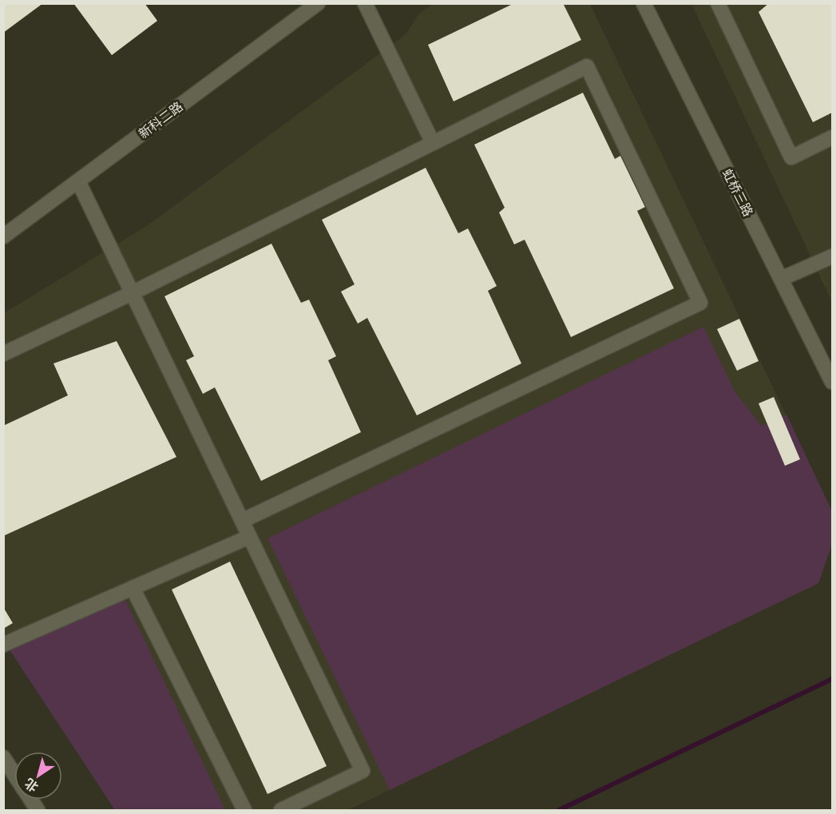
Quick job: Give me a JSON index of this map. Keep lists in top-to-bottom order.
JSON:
{
  "streets": {
    "street": ["新科二路", "虹桥三路"]
  },
  "north": "bottom left"
}
